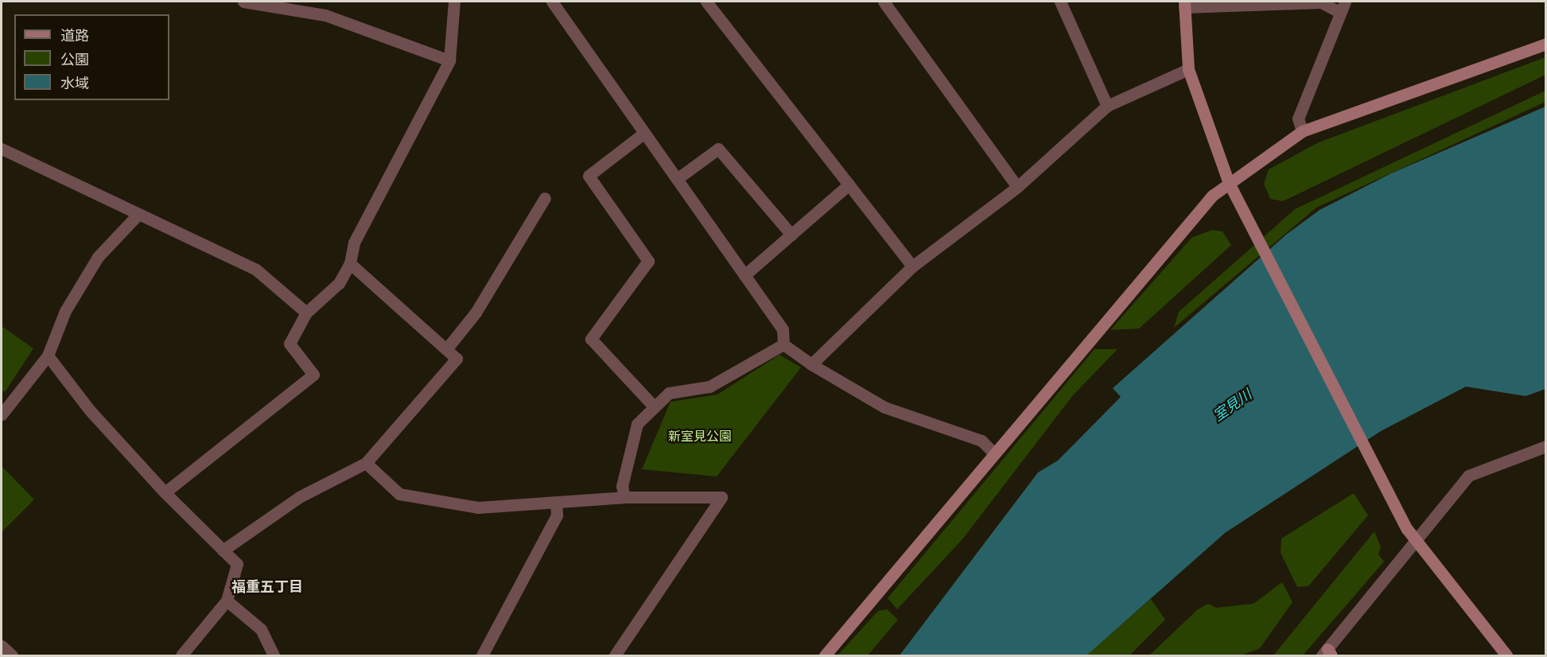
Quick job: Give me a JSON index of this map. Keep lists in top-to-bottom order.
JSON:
{
  "districts": ["福重五丁目"],
  "water": ["室見川"],
  "parks": ["新室見公園"],
  "legend": ["道路", "公園", "水域"]
}
